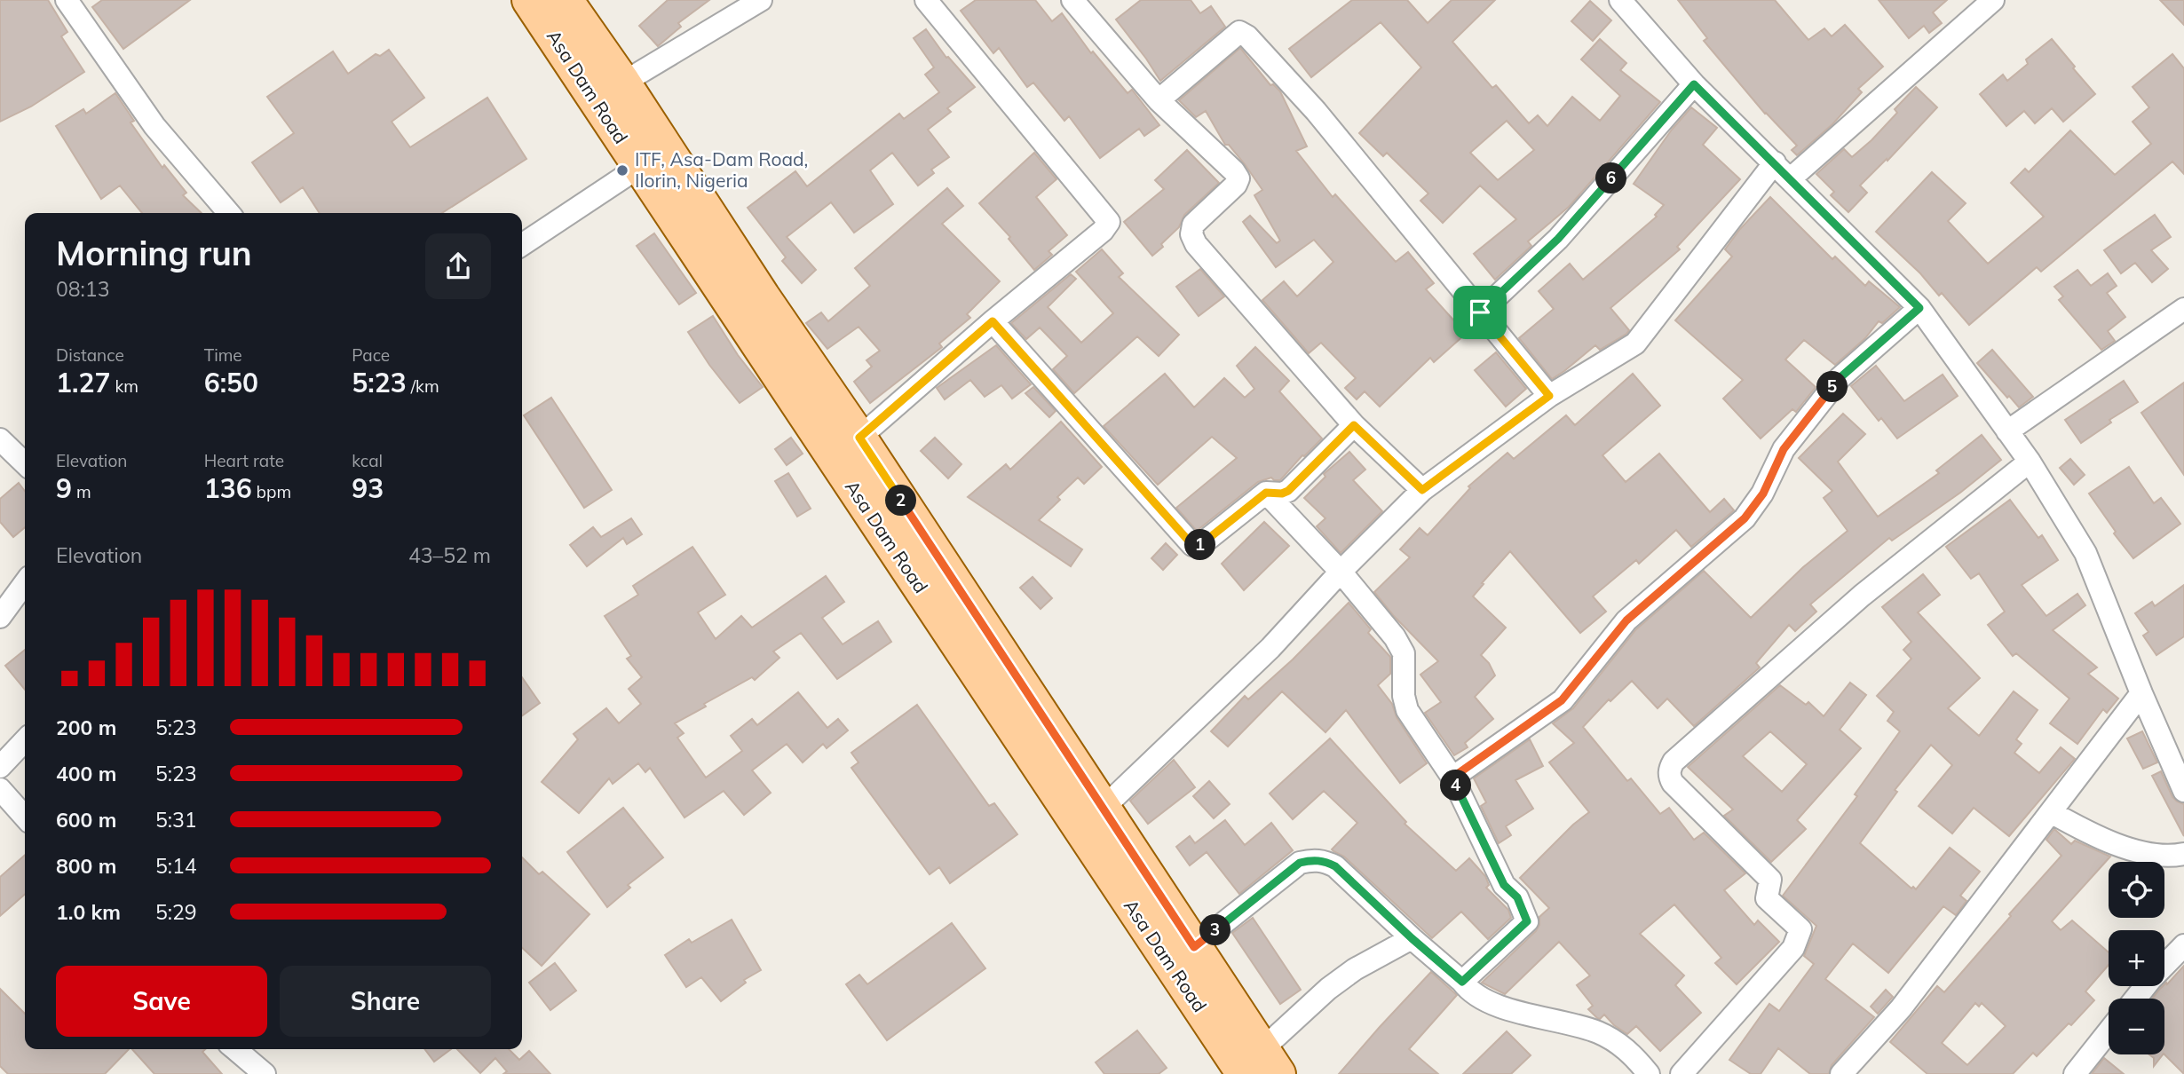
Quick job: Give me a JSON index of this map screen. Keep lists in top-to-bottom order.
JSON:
{
  "streets": {
    "main road": ["Asa Dam Road"]
  },
  "places": ["ITF, Asa-Dam Road, Ilorin, Nigeria"],
  "page": {
    "pins": [
      "6",
      "5",
      "2",
      "1",
      "4",
      "3"
    ],
    "heading": ["Morning run", "08:13"],
    "stats": [
      ["Distance", "1.27 km"],
      ["Time", "6:50"],
      ["Pace", "5:23 /km"],
      ["Elevation", "9 m"],
      ["Heart rate", "136 bpm"],
      ["kcal", "93"]
    ],
    "chart": ["Elevation", "43–52 m"],
    "list": [
      {
        "name": "200 m",
        "note": "5:23"
      },
      {
        "name": "400 m",
        "note": "5:23"
      },
      {
        "name": "600 m",
        "note": "5:31"
      },
      {
        "name": "800 m",
        "note": "5:14"
      },
      {
        "name": "1.0 km",
        "note": "5:29"
      }
    ],
    "map_buttons": ["+", "−"],
    "buttons": ["Save", "Share"]
  }
}
